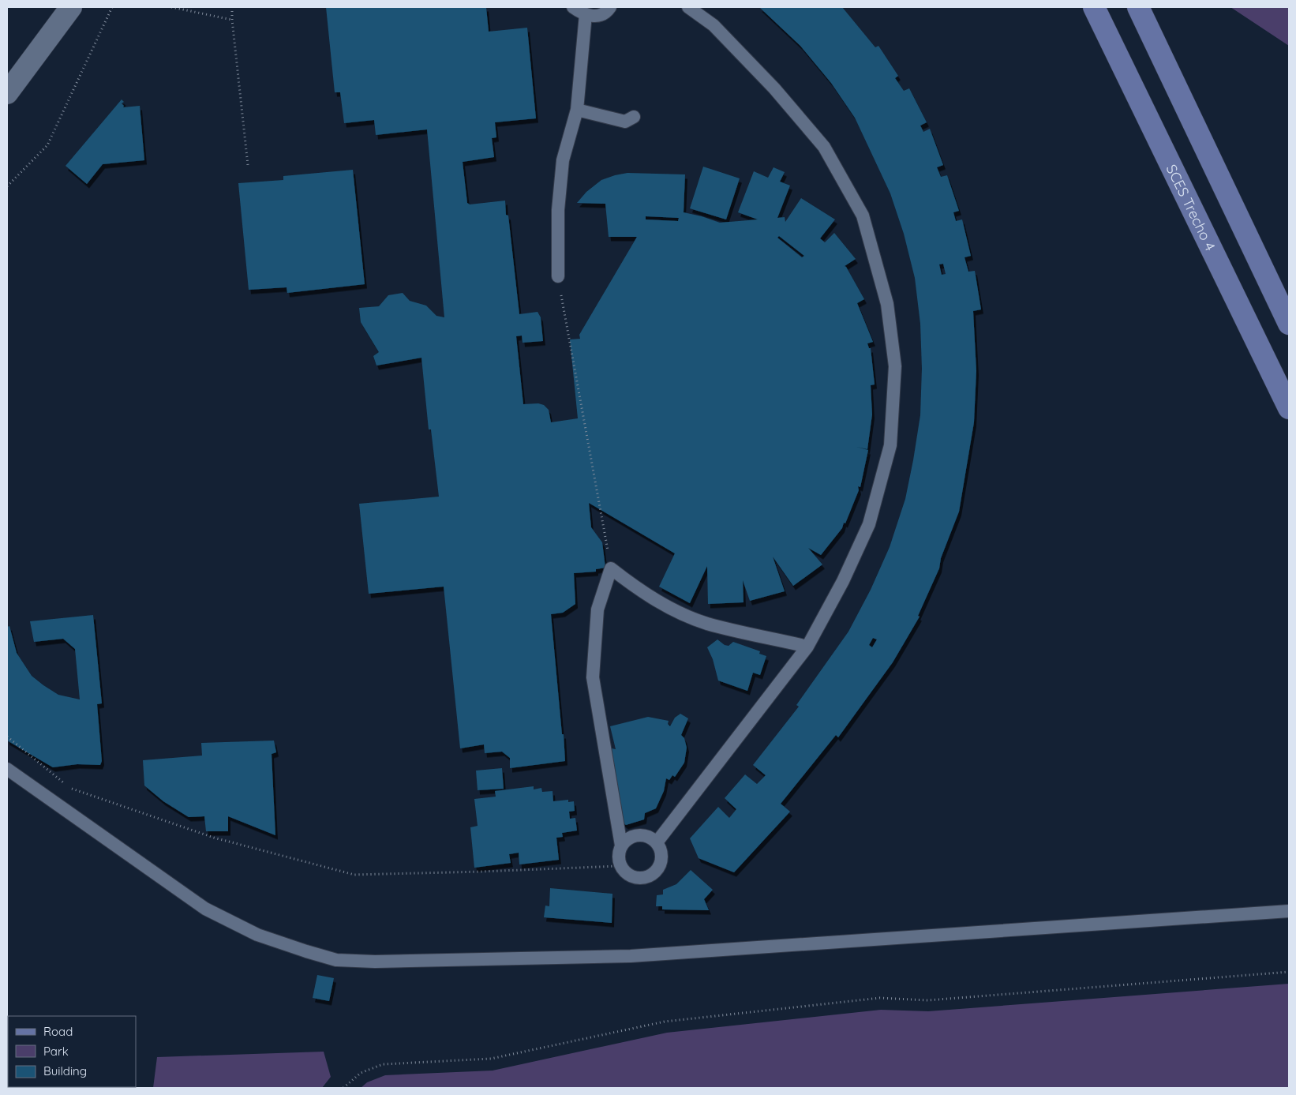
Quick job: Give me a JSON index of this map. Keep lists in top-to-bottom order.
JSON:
{
  "streets": {
    "street": ["SCES Trecho 4"]
  },
  "legend": ["Road", "Park", "Building"]
}
